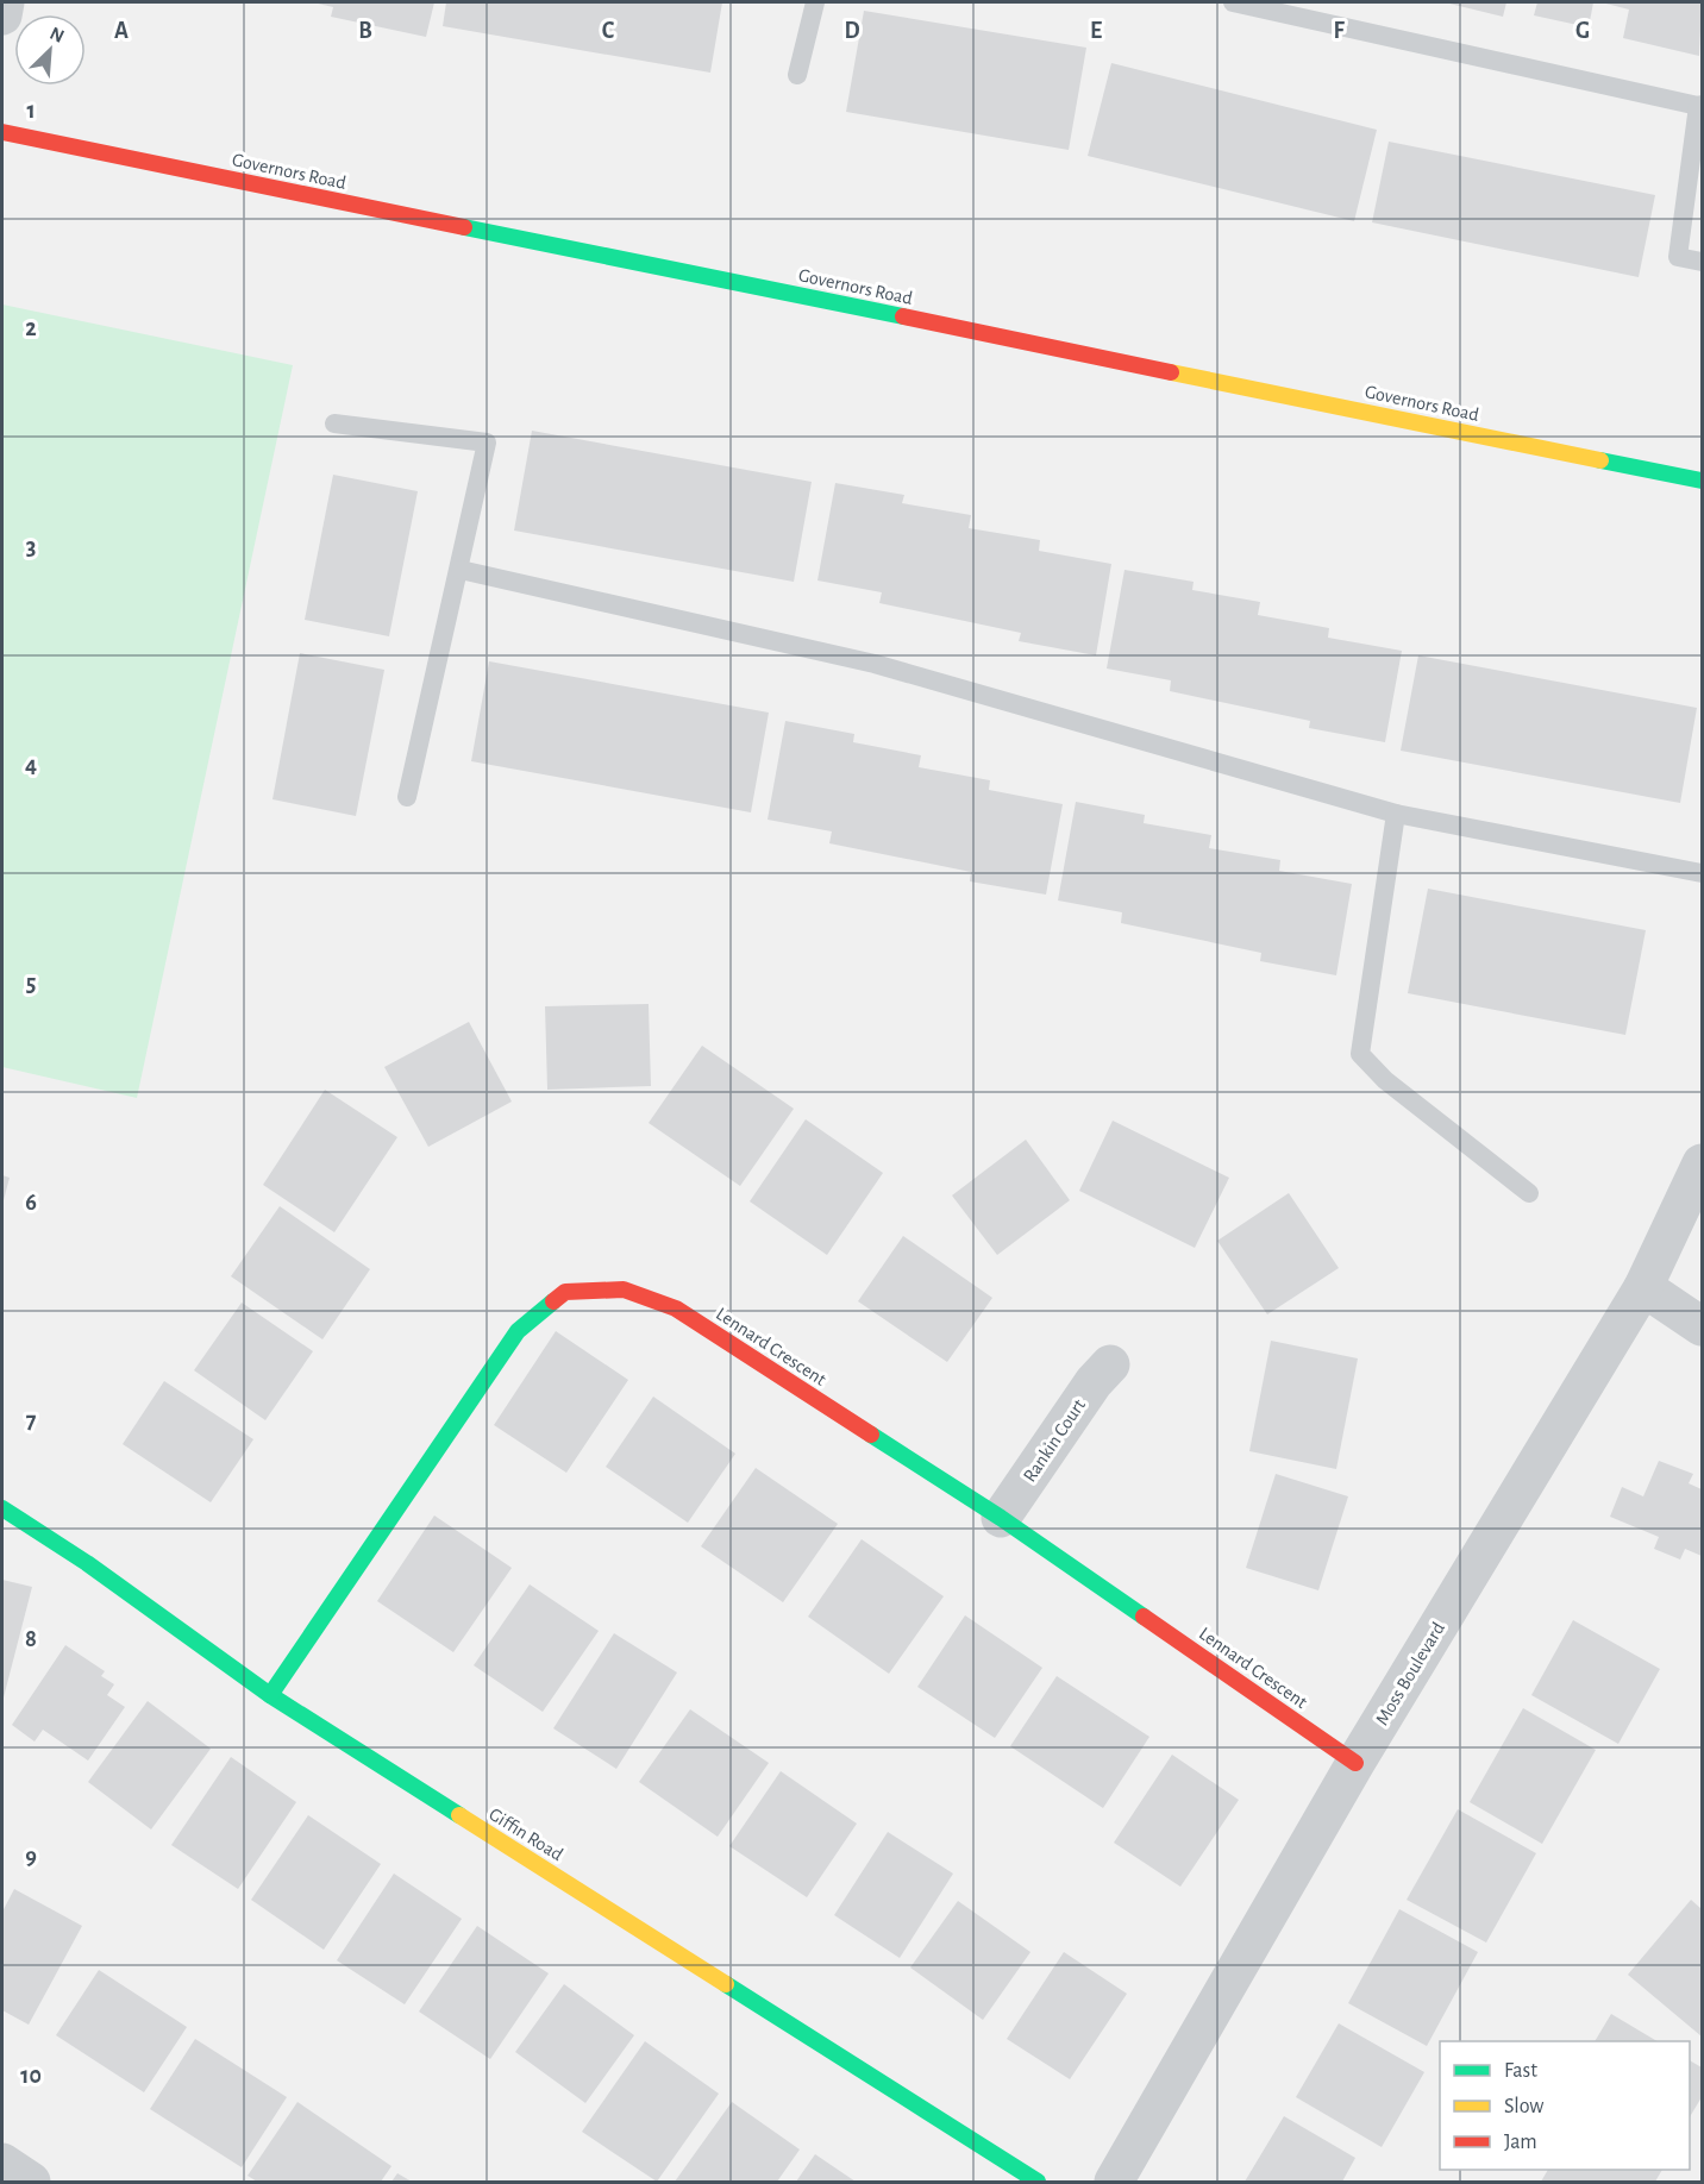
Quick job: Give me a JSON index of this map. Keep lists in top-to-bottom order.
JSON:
{
  "streets": {
    "street": [
      "Governors Road",
      "Lennard Crescent",
      "Rankin Court",
      "Moss Boulevard",
      "Giffin Road"
    ]
  },
  "crossings": [
    ["Lennard Crescent", "Rankin Court"],
    ["Lennard Crescent", "Moss Boulevard"],
    ["Lennard Crescent", "Giffin Road"]
  ],
  "legend": ["Fast", "Slow", "Jam"],
  "north": "top right",
  "grid": {
    "columns": [
      "A",
      "B",
      "C",
      "D",
      "E",
      "F",
      "G"
    ],
    "rows": [
      "1",
      "2",
      "3",
      "4",
      "5",
      "6",
      "7",
      "8",
      "9",
      "10"
    ]
  }
}
